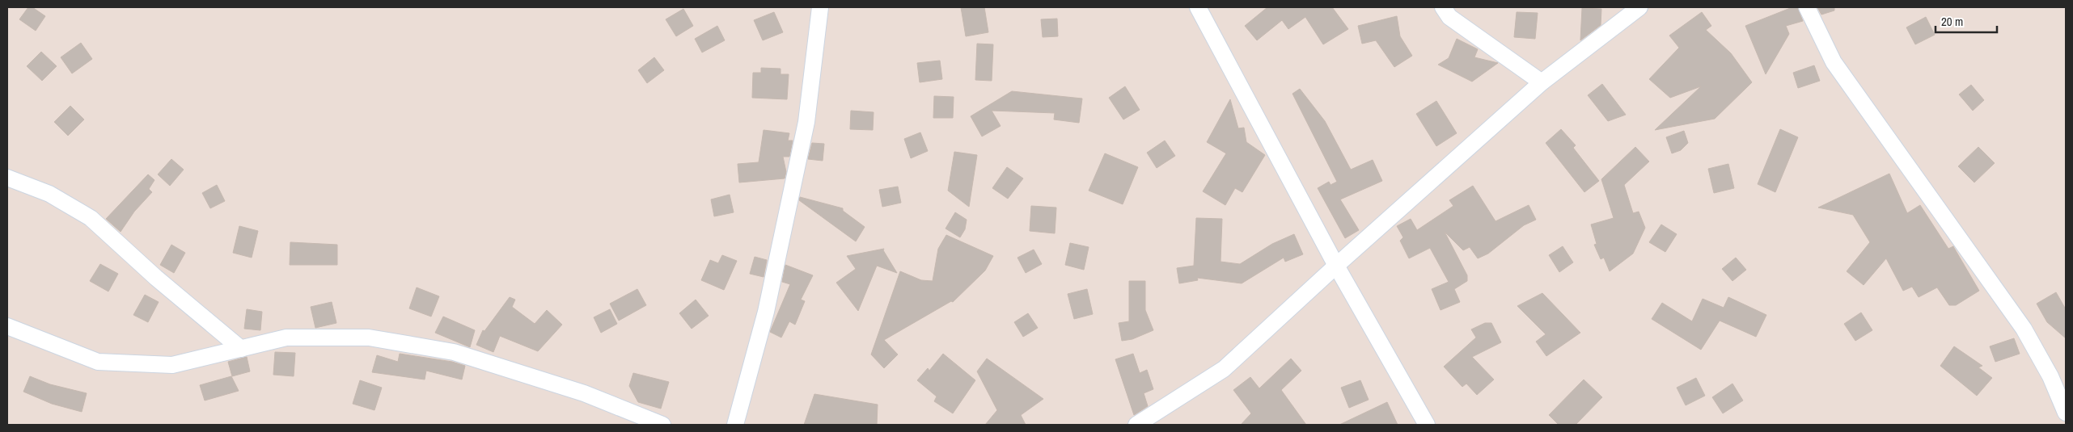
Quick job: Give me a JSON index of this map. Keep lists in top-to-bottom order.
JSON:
{
  "scale_bar": "20 m"
}
